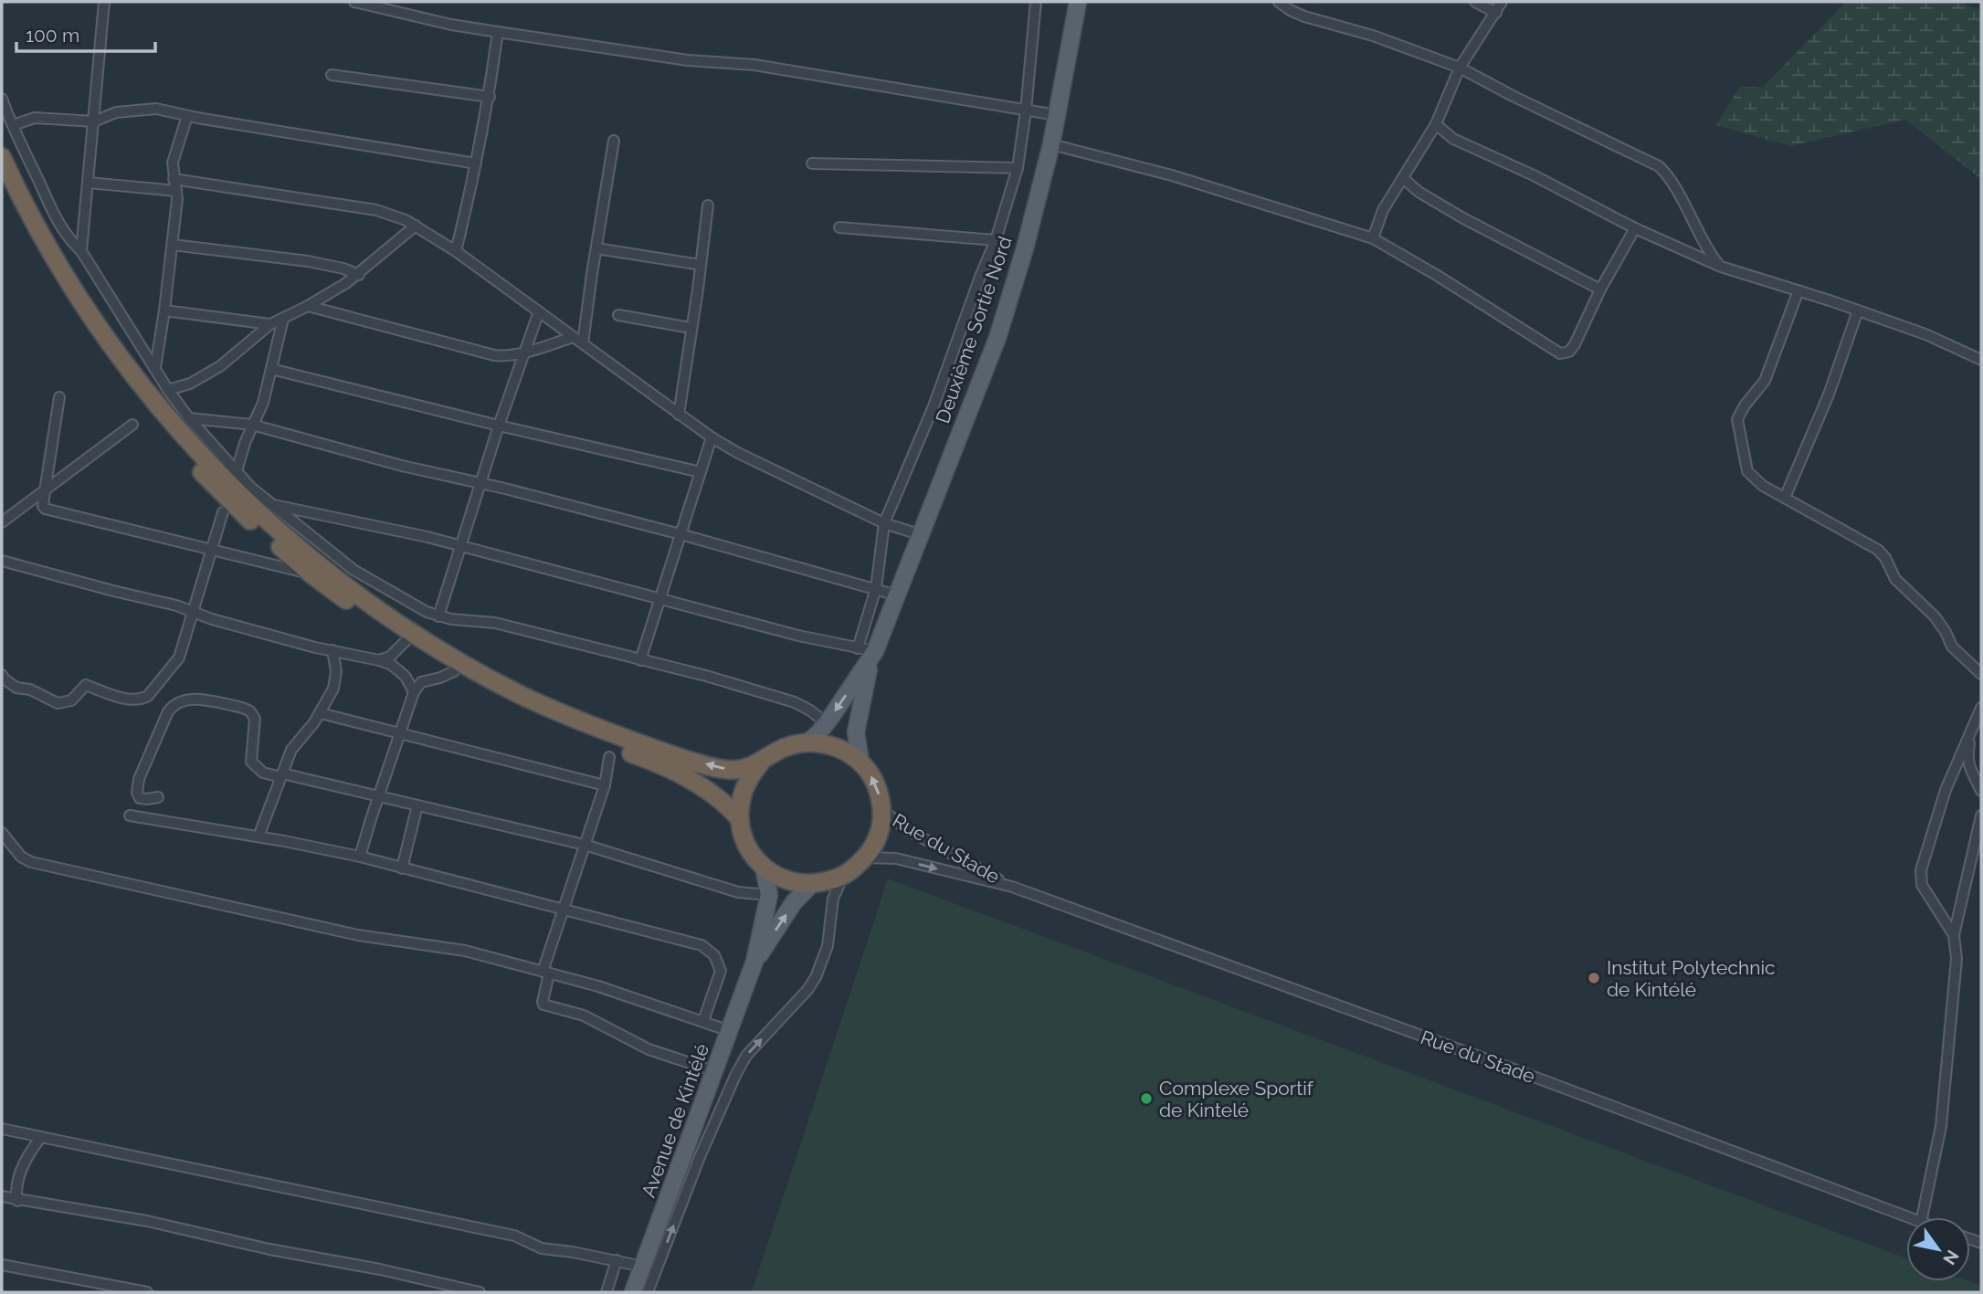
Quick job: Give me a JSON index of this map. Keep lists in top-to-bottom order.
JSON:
{
  "streets": {
    "main road": ["Deuxième Sortie Nord", "Avenue de Kintélé"],
    "street": ["Rue du Stade"]
  },
  "crossings": [
    ["Deuxième Sortie Nord", "Rue du Stade"],
    ["Deuxième Sortie Nord", "Avenue de Kintélé"],
    ["Rue du Stade", "Avenue de Kintélé"]
  ],
  "places": ["Institut Polytechnic de Kintélé", "Complexe Sportif de Kintelé"],
  "scale_bar": "100 m",
  "north": "bottom right"
}
